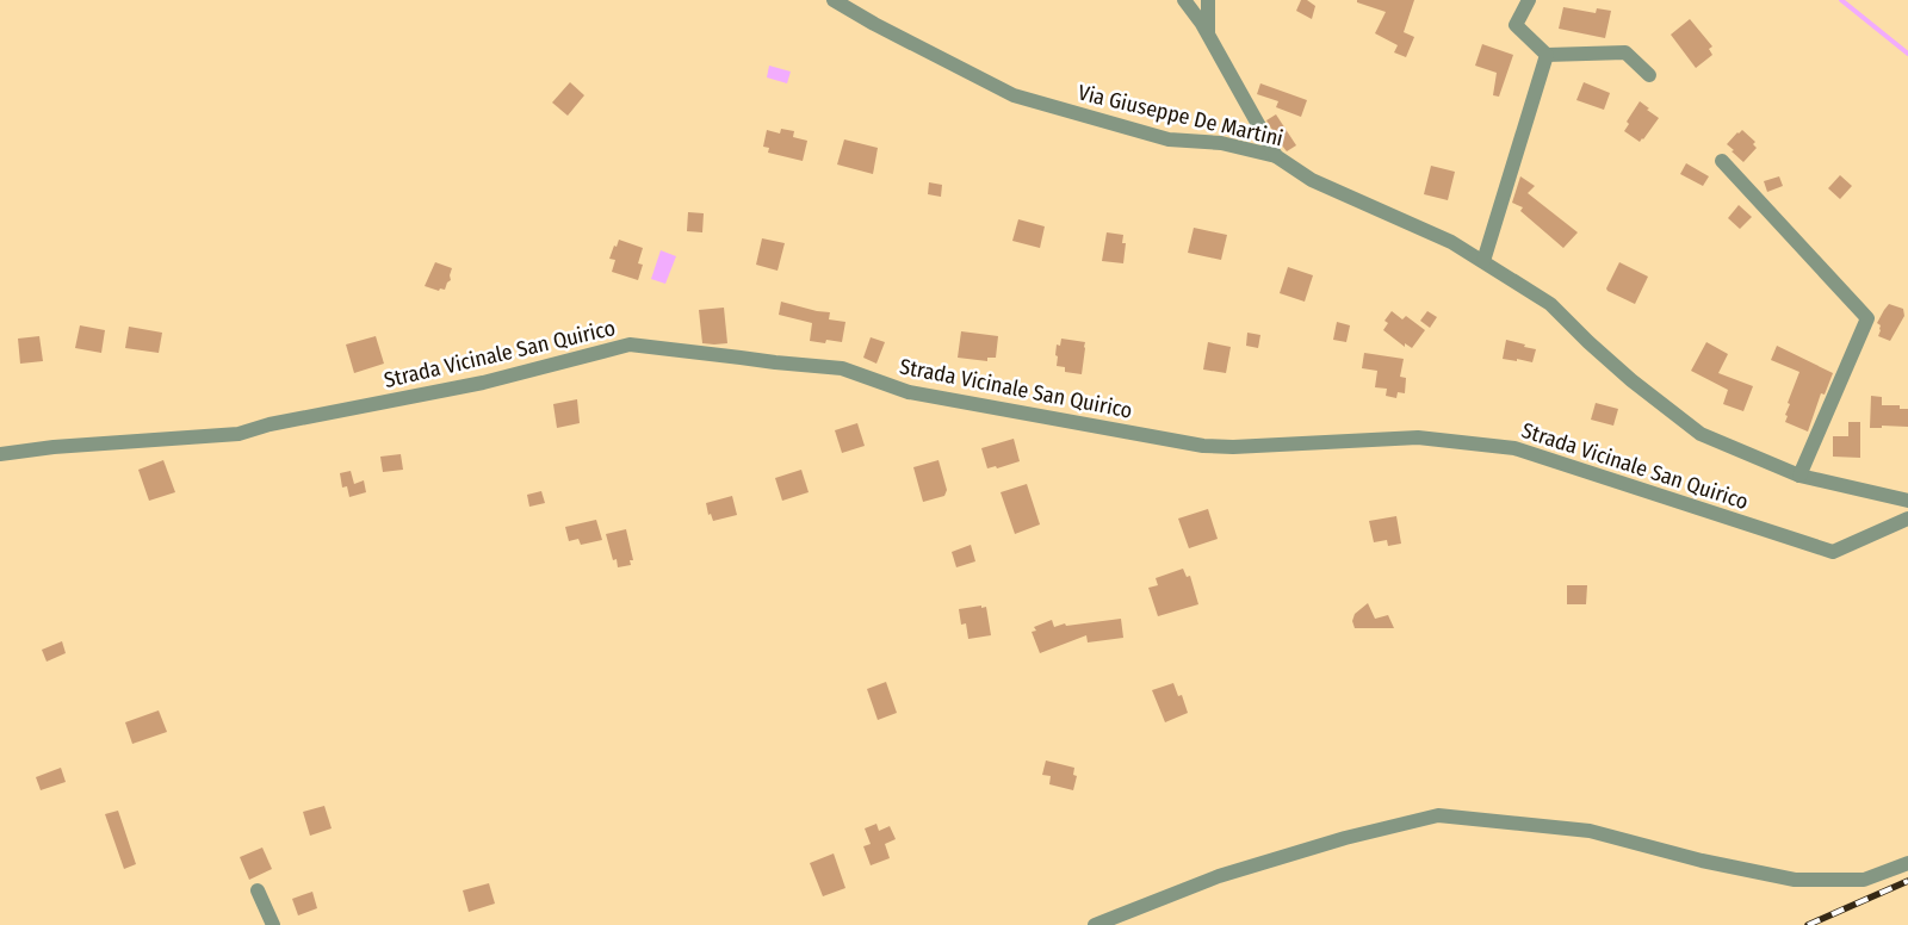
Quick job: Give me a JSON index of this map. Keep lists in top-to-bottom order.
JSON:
{
  "streets": {
    "street": ["Via Giuseppe De Martini", "Strada Vicinale San Quirico"]
  }
}
